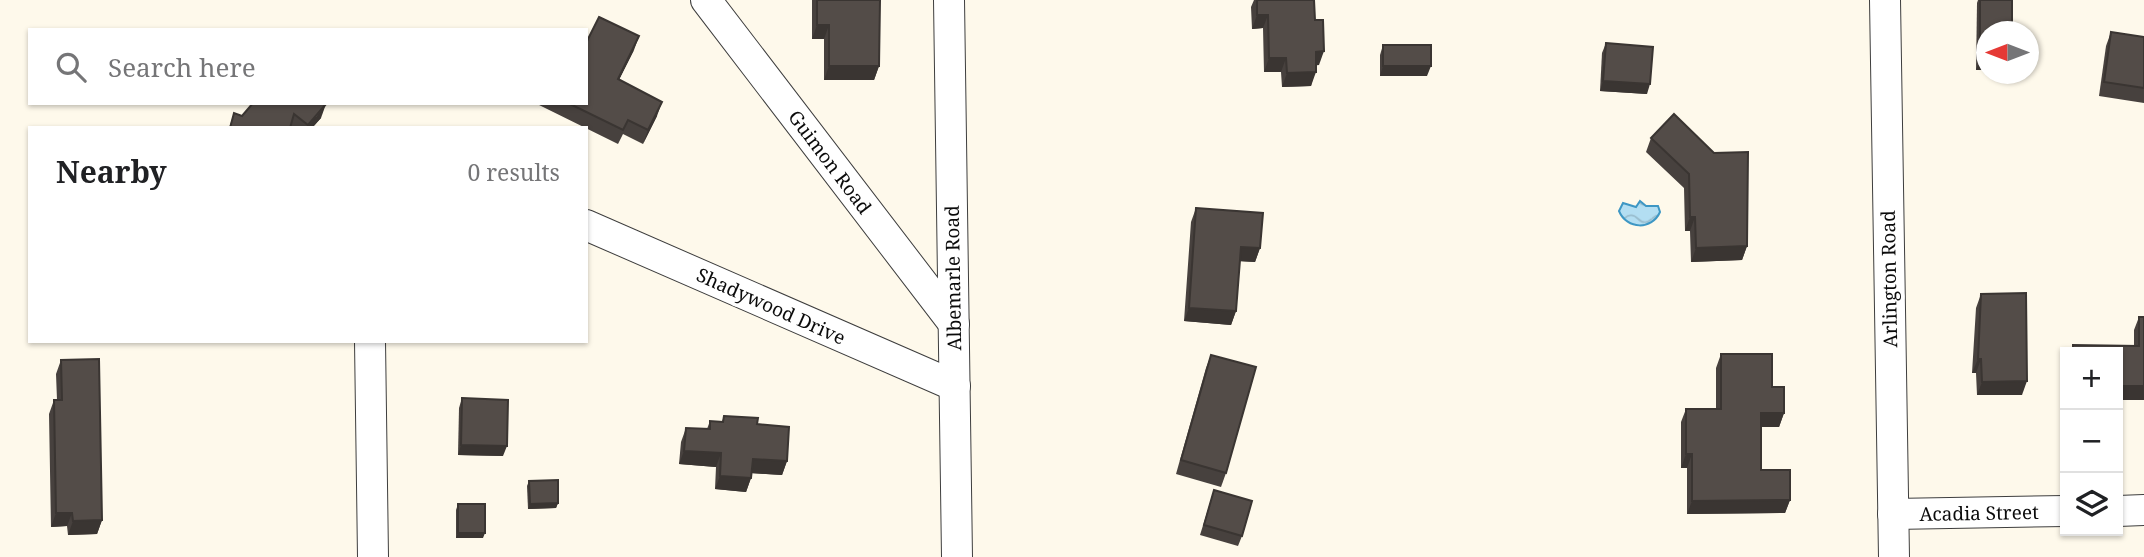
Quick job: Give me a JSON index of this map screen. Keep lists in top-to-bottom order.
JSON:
{
  "streets": {
    "street": [
      "Guimon Road",
      "Albemarle Road",
      "Arlington Road",
      "Shadywood Drive",
      "Acadia Street"
    ]
  },
  "crossings": [
    ["Guimon Road", "Albemarle Road"],
    ["Albemarle Road", "Shadywood Drive"],
    ["Arlington Road", "Acadia Street"]
  ],
  "north": "left",
  "page": {
    "search": "Search here",
    "heading": ["Nearby", "0 results"],
    "map_buttons": ["+", "−"]
  }
}
